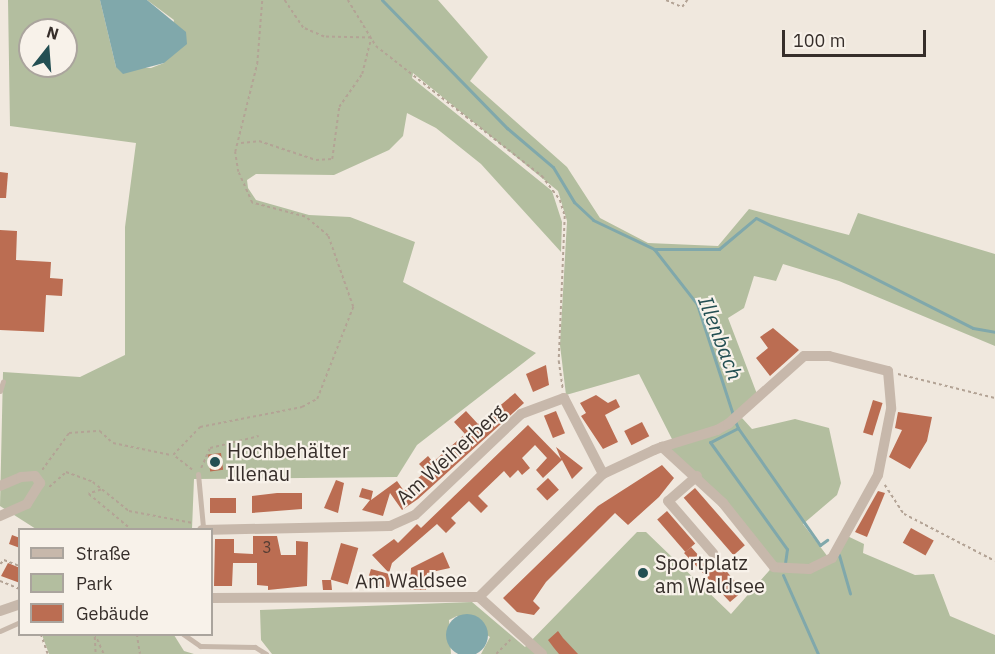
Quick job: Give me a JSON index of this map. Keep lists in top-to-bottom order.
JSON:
{
  "streets": {
    "street": ["Am Weiherberg", "Am Waldsee"]
  },
  "water": ["Illenbach"],
  "places": ["Hochbehälter Illenau", "Sportplatz am Waldsee"],
  "house_numbers": ["3"],
  "legend": ["Straße", "Park", "Gebäude"],
  "scale_bar": "100 m",
  "north": "top"
}
